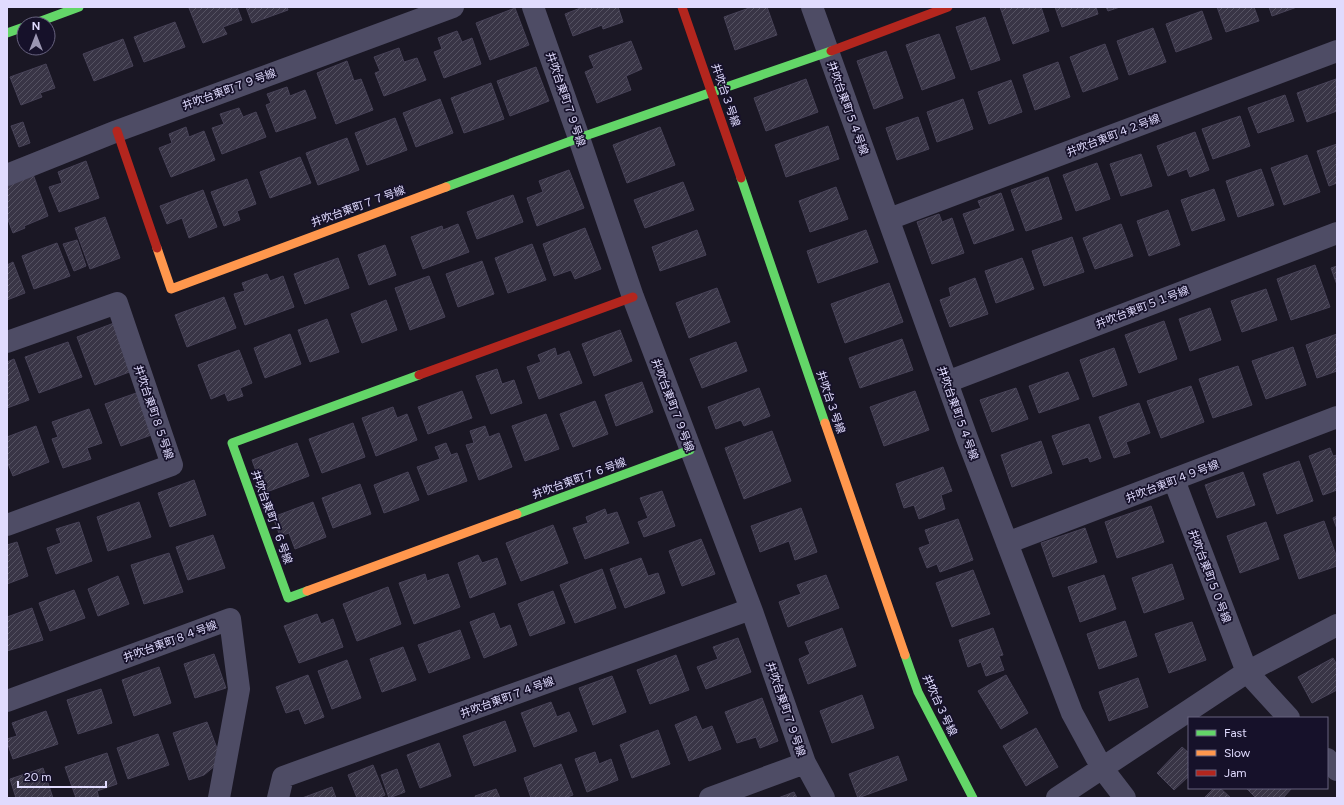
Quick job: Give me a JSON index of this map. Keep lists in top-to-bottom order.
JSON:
{
  "streets": {
    "street": [
      "井吹台東町７９号線",
      "井吹台３号線",
      "井吹台東町５４号線",
      "井吹台東町４２号線",
      "井吹台東町７７号線",
      "井吹台東町５１号線",
      "井吹台東町８５号線",
      "井吹台東町７６号線",
      "井吹台東町４９号線",
      "井吹台東町５０号線",
      "井吹台東町８４号線",
      "井吹台東町７４号線"
    ]
  },
  "crossings": [
    ["井吹台東町７９号線", "井吹台東町７７号線"],
    ["井吹台東町７９号線", "井吹台東町７６号線"],
    ["井吹台東町７９号線", "井吹台東町７４号線"],
    ["井吹台３号線", "井吹台東町７７号線"],
    ["井吹台東町５４号線", "井吹台東町４２号線"],
    ["井吹台東町５４号線", "井吹台東町７７号線"],
    ["井吹台東町５４号線", "井吹台東町５１号線"],
    ["井吹台東町５４号線", "井吹台東町４９号線"],
    ["井吹台東町４９号線", "井吹台東町５０号線"]
  ],
  "legend": ["Fast", "Slow", "Jam"],
  "scale_bar": "20 m",
  "north": "top"
}
